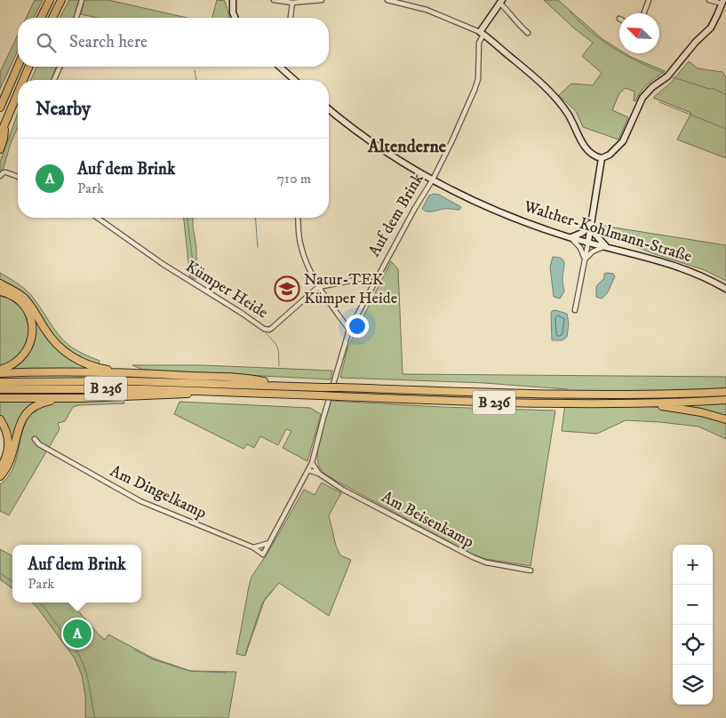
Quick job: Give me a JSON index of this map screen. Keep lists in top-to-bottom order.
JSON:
{
  "streets": {
    "highway": ["B 236"],
    "main road": ["Auf dem Brink", "Walther-Kohlmann-Straße"],
    "street": ["Kümper Heide", "Am Dingelkamp", "Am Beisenkamp"]
  },
  "crossings": [
    ["Auf dem Brink", "Walther-Kohlmann-Straße"],
    ["Auf dem Brink", "Am Dingelkamp"],
    ["Auf dem Brink", "Am Beisenkamp"]
  ],
  "districts": ["Altenderne"],
  "places": {
    "school or university": ["Natur-TEK Kümper Heide"]
  },
  "north": "top left",
  "page": {
    "search": "Search here",
    "heading": "Nearby",
    "list": [
      {
        "mark": "A",
        "name": "Auf dem Brink",
        "note": "Park",
        "value": "710 m"
      }
    ],
    "map_buttons": ["+", "−"],
    "popup": ["Auf dem Brink", "Park"],
    "pins": "A"
  }
}
